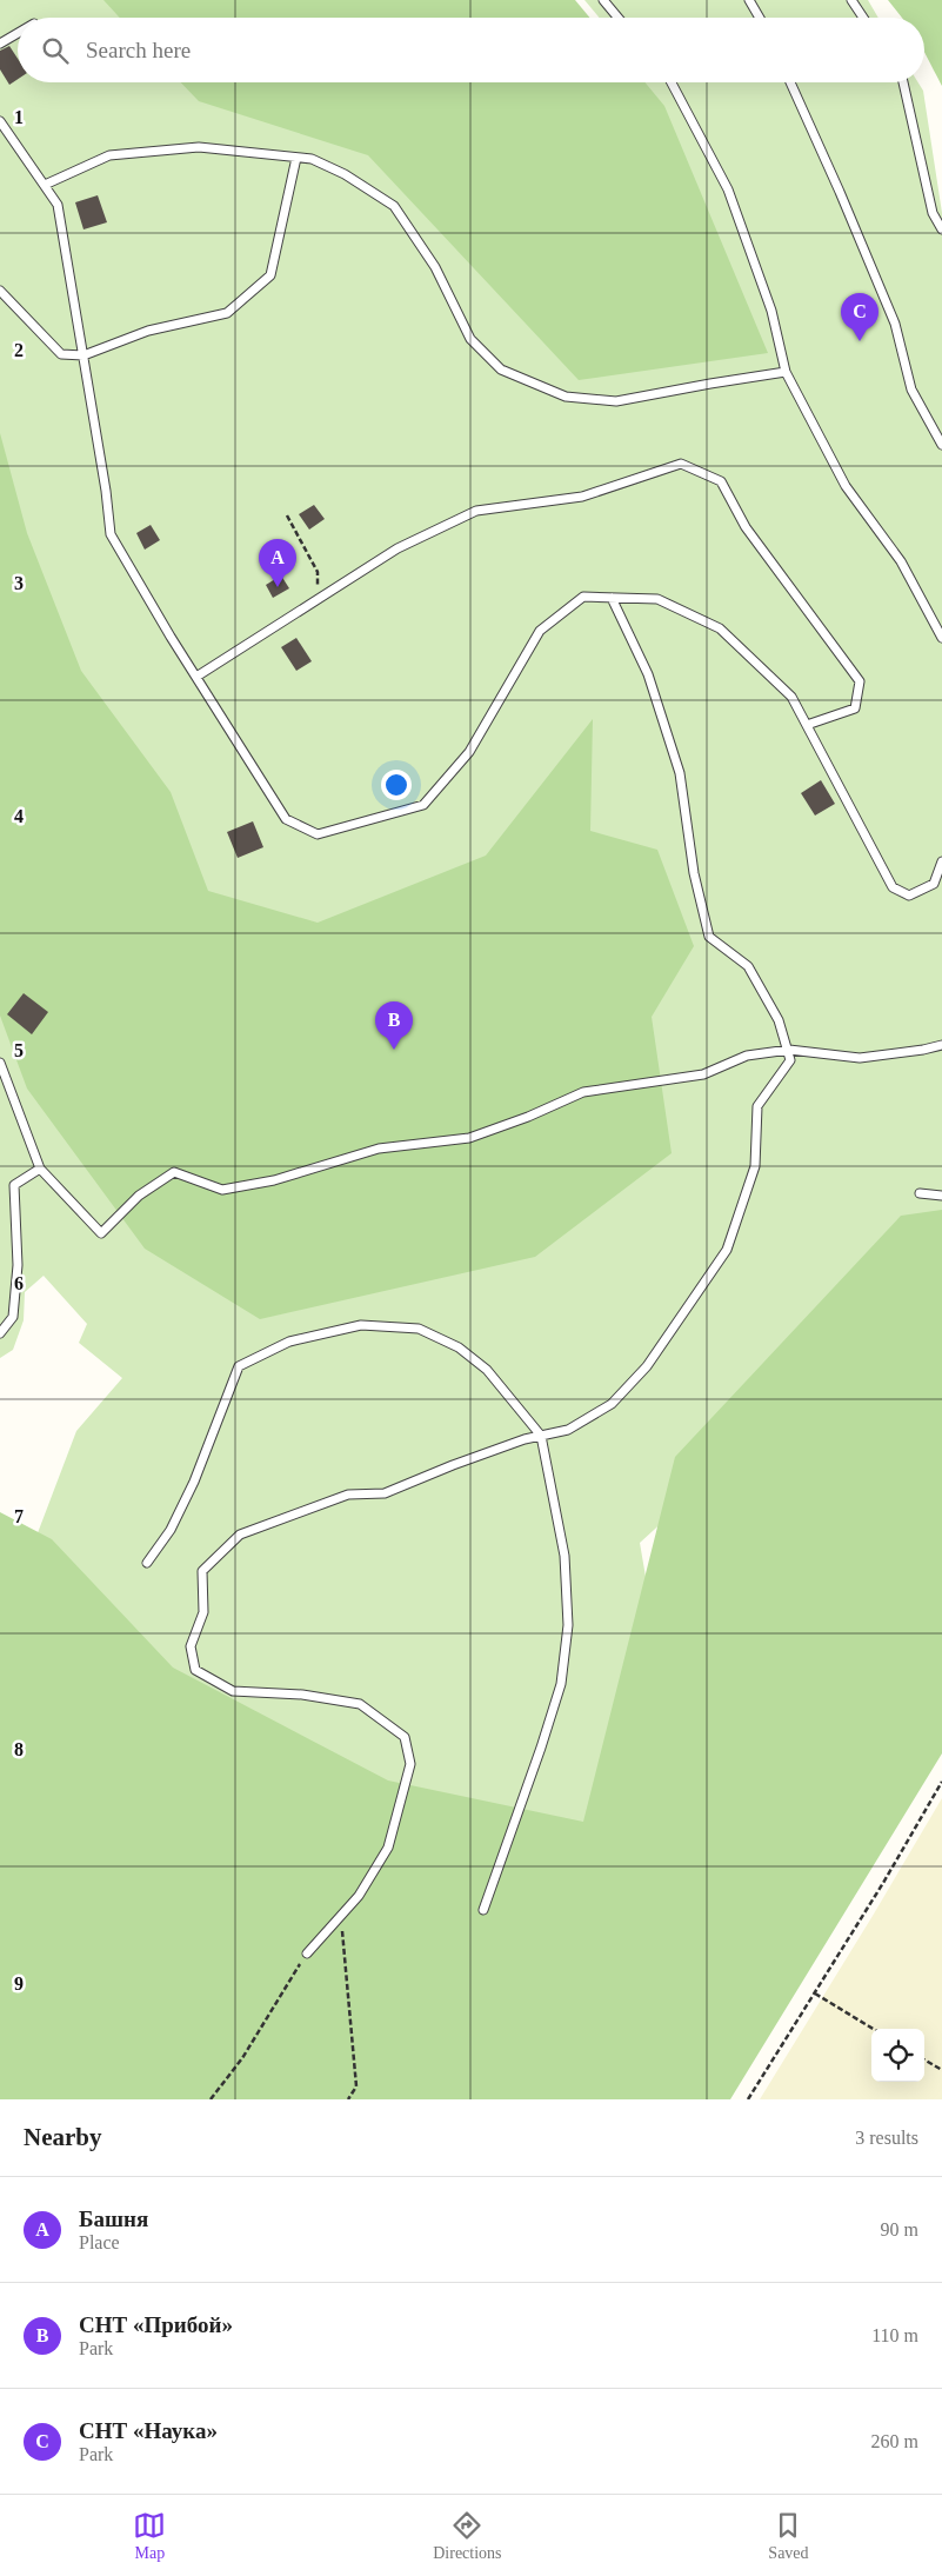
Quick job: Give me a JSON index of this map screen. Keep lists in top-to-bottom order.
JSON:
{
  "page": {
    "search": "Search here",
    "pins": ["C", "A", "B"],
    "heading": ["Nearby", "3 results"],
    "list": [
      {
        "mark": "A",
        "name": "Башня",
        "note": "Place",
        "value": "90 m"
      },
      {
        "mark": "B",
        "name": "СНТ «Прибой»",
        "note": "Park",
        "value": "110 m"
      },
      {
        "mark": "C",
        "name": "СНТ «Наука»",
        "note": "Park",
        "value": "260 m"
      }
    ],
    "nav": ["Map", "Directions", "Saved"]
  },
  "grid": {
    "rows": [
      "1",
      "2",
      "3",
      "4",
      "5",
      "6",
      "7",
      "8",
      "9"
    ]
  }
}
